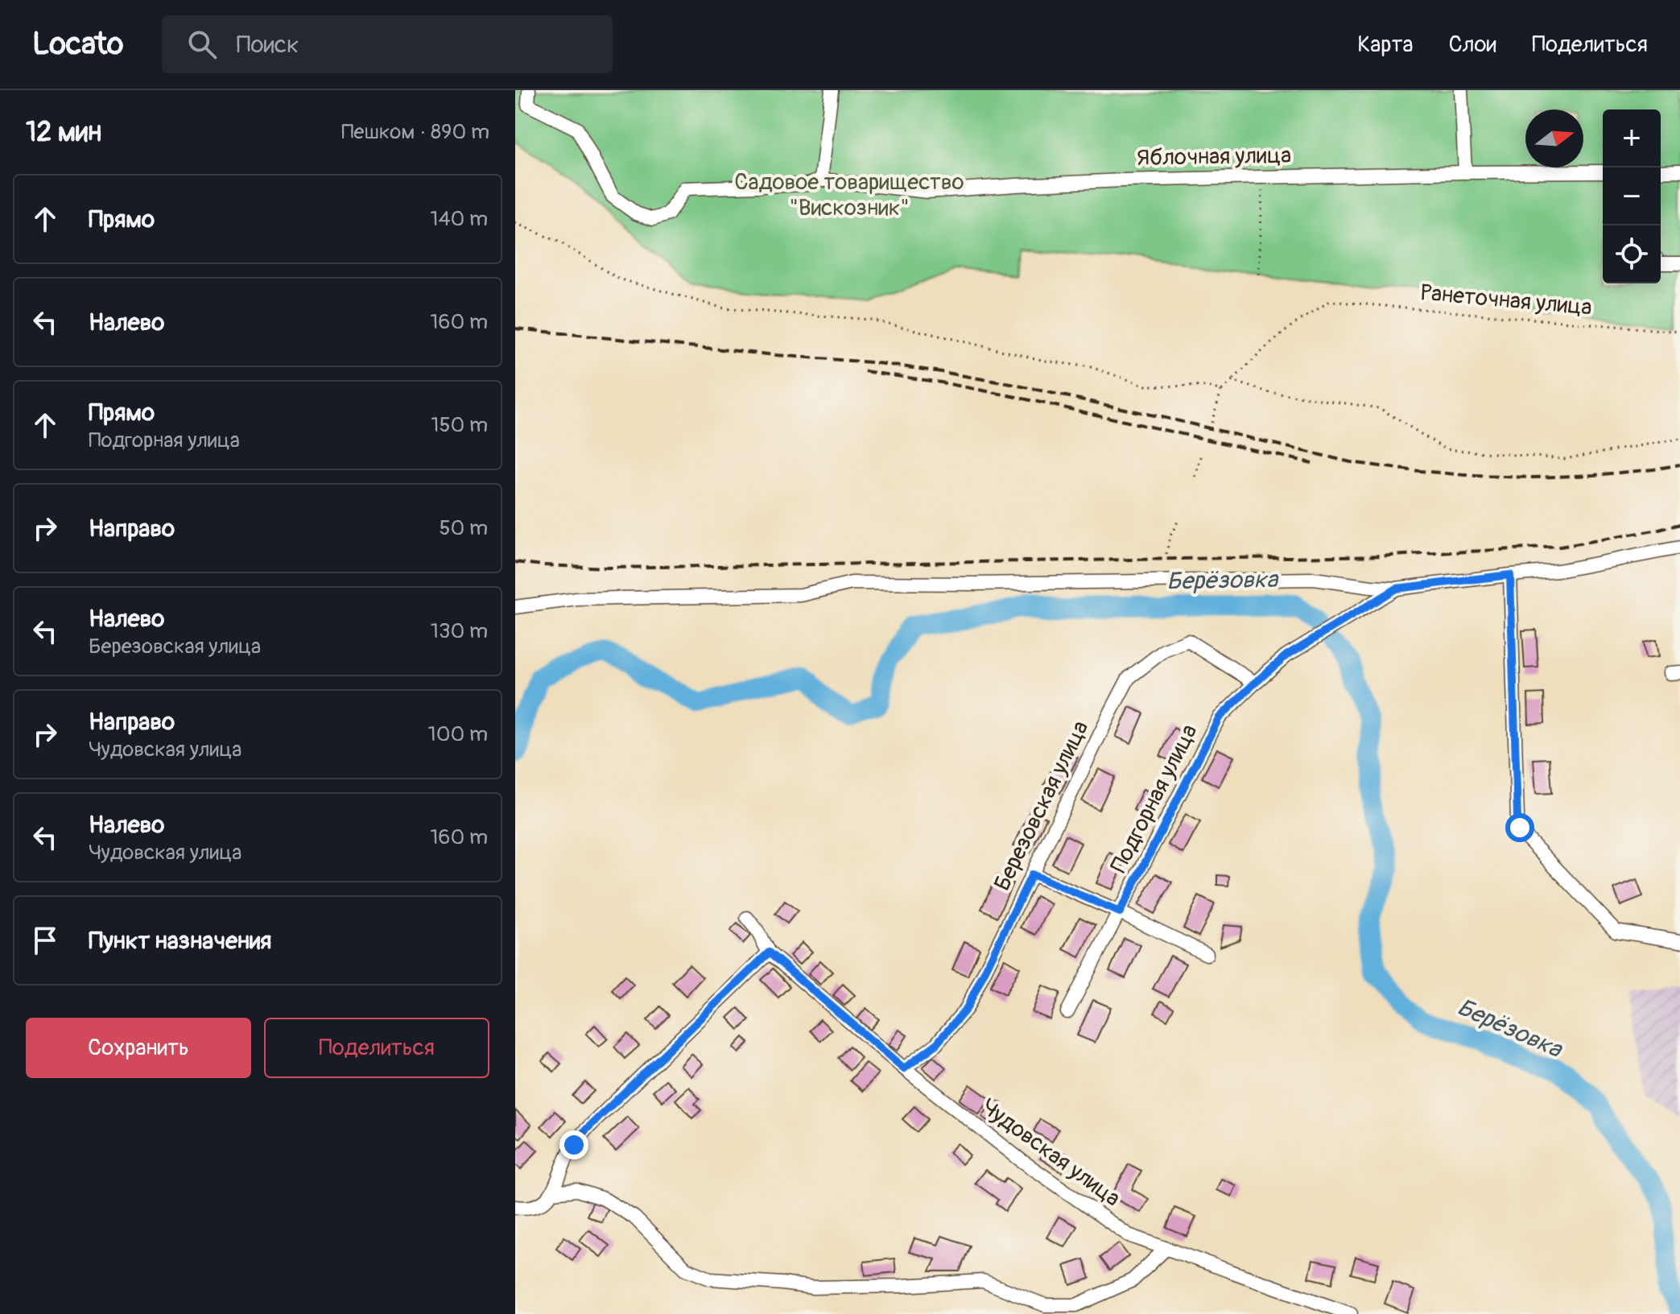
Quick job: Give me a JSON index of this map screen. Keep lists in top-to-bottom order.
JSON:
{
  "streets": {
    "street": [
      "Яблочная улица",
      "Подгорная улица",
      "Березовская улица",
      "Чудовская улица"
    ],
    "path": ["Ранеточная улица"]
  },
  "crossings": [
    ["Подгорная улица", "Березовская улица"],
    ["Березовская улица", "Чудовская улица"]
  ],
  "water": ["Берёзовка"],
  "parks": ["Садовое товарищество \"Вискозник\""],
  "north": "right",
  "page": {
    "header": "Locato",
    "search": "Поиск",
    "nav": ["Карта", "Слои", "Поделиться"],
    "heading": ["12 мин", "Пешком · 890 m"],
    "map_buttons": ["+", "−"],
    "list": [
      ["Прямо", "140 m"],
      ["Налево", "160 m"],
      ["Прямо", "Подгорная улица", "150 m"],
      ["Направо", "50 m"],
      ["Налево", "Березовская улица", "130 m"],
      ["Направо", "Чудовская улица", "100 m"],
      ["Налево", "Чудовская улица", "160 m"],
      "Пункт назначения"
    ],
    "buttons": ["Сохранить", "Поделиться"]
  }
}
